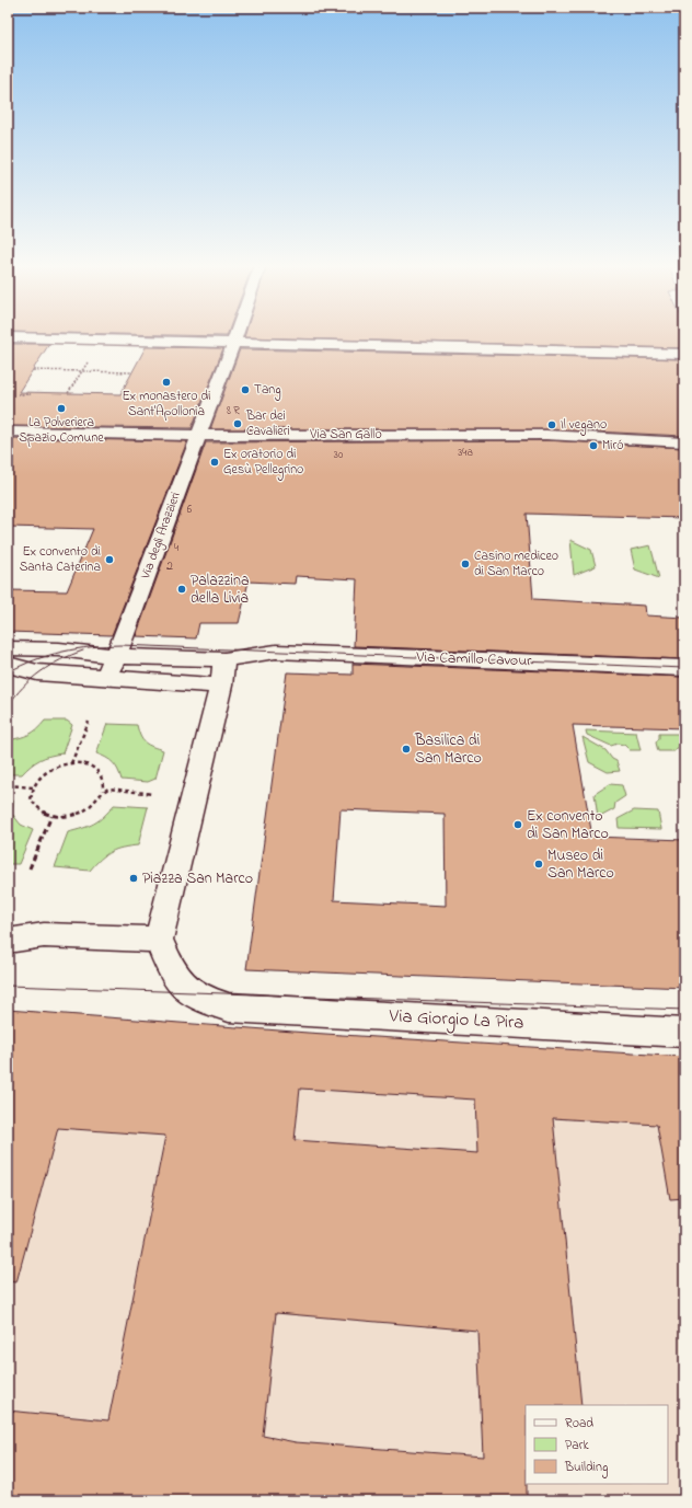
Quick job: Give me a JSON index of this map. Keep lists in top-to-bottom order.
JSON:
{
  "streets": {
    "street": [
      "Via San Gallo",
      "Via degli Arazzieri",
      "Via Camillo Cavour",
      "Via Giorgio La Pira"
    ]
  },
  "crossings": [
    ["Via San Gallo", "Via degli Arazzieri"]
  ],
  "places": [
    "Ex monastero di Sant'Apollonia",
    "Tang",
    "La Polveriera Spazio Comune",
    "Bar dei Cavalieri",
    "Il vegano",
    "Miró",
    "Ex oratorio di Gesù Pellegrino",
    "Ex convento di Santa Caterina",
    "Casino mediceo di San Marco",
    "Palazzina della Livia",
    "Basilica di San Marco",
    "Ex convento di San Marco",
    "Museo di San Marco",
    "Piazza San Marco"
  ],
  "house_numbers": [
    "8 R",
    "34a",
    "30",
    "6",
    "4",
    "2"
  ],
  "legend": ["Road", "Park", "Building"]
}
